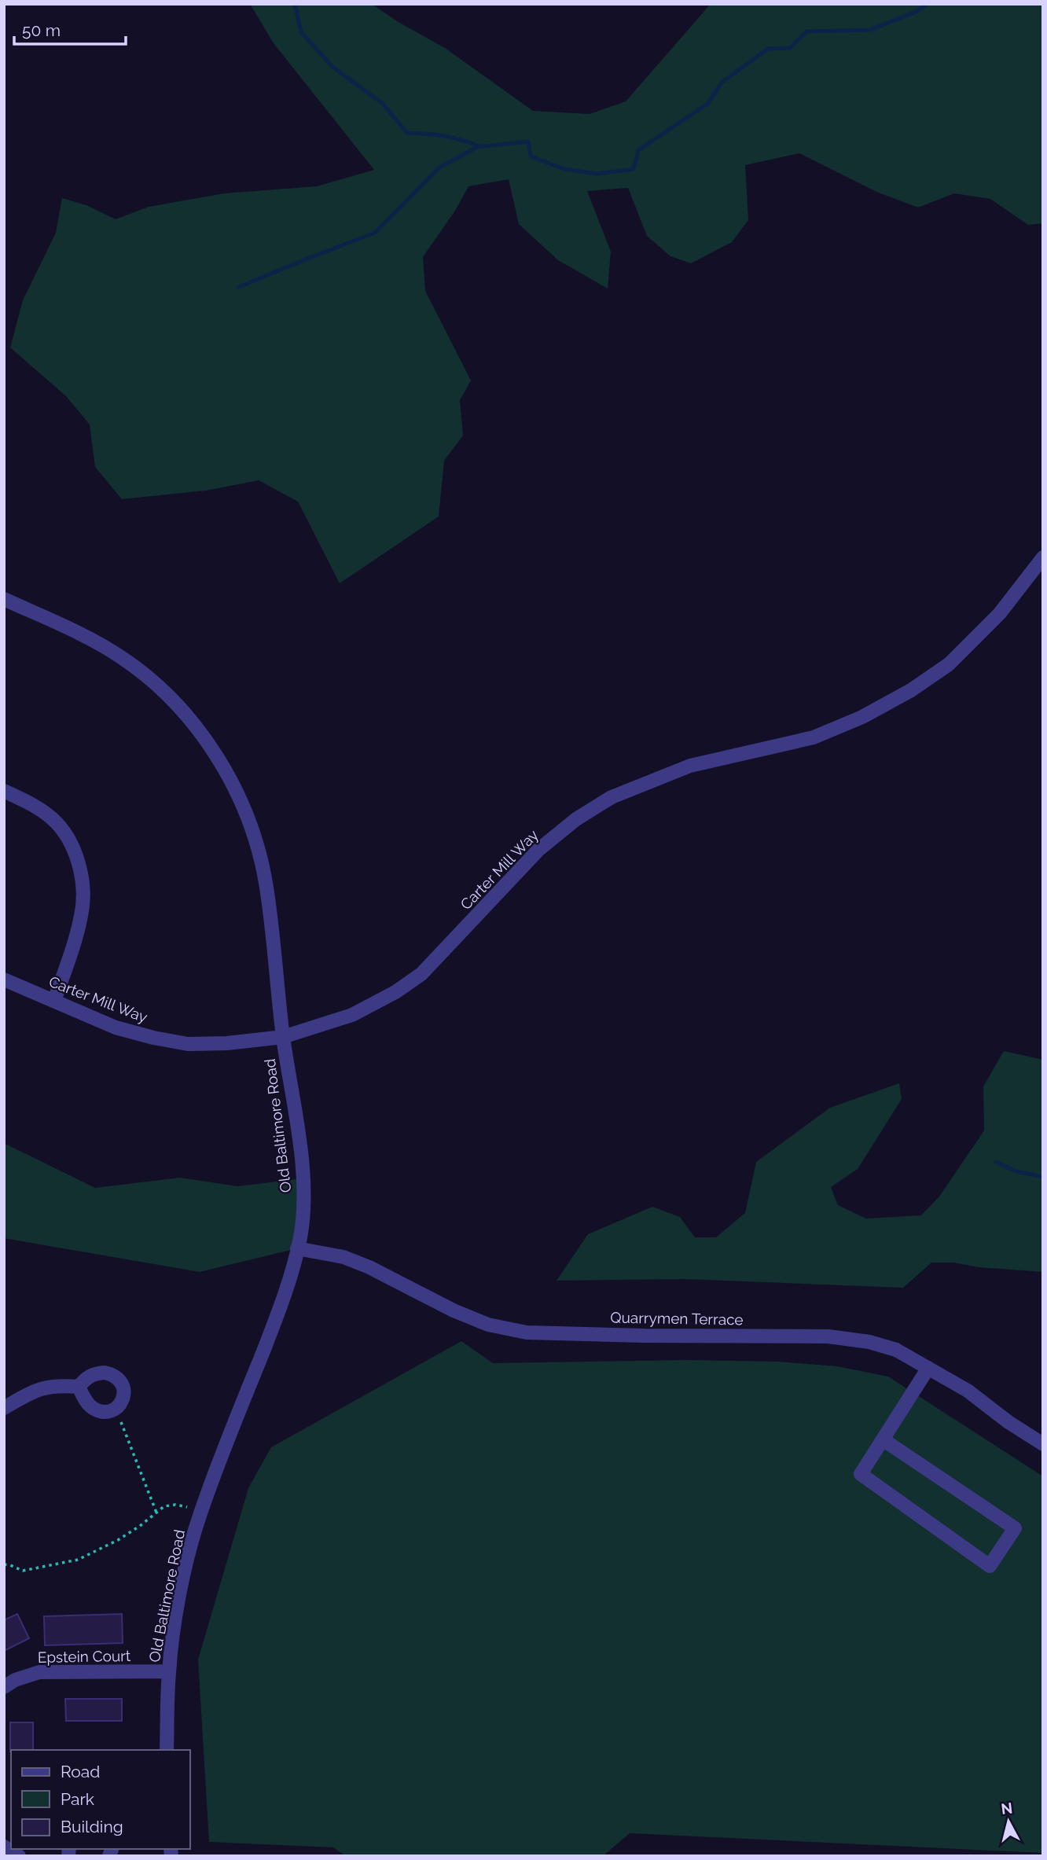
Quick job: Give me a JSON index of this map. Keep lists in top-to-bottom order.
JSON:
{
  "streets": {
    "street": [
      "Carter Mill Way",
      "Old Baltimore Road",
      "Quarrymen Terrace",
      "Epstein Court"
    ]
  },
  "crossings": [
    ["Carter Mill Way", "Old Baltimore Road"],
    ["Old Baltimore Road", "Quarrymen Terrace"],
    ["Old Baltimore Road", "Epstein Court"]
  ],
  "legend": ["Road", "Park", "Building"],
  "scale_bar": "50 m",
  "north": "top"
}
